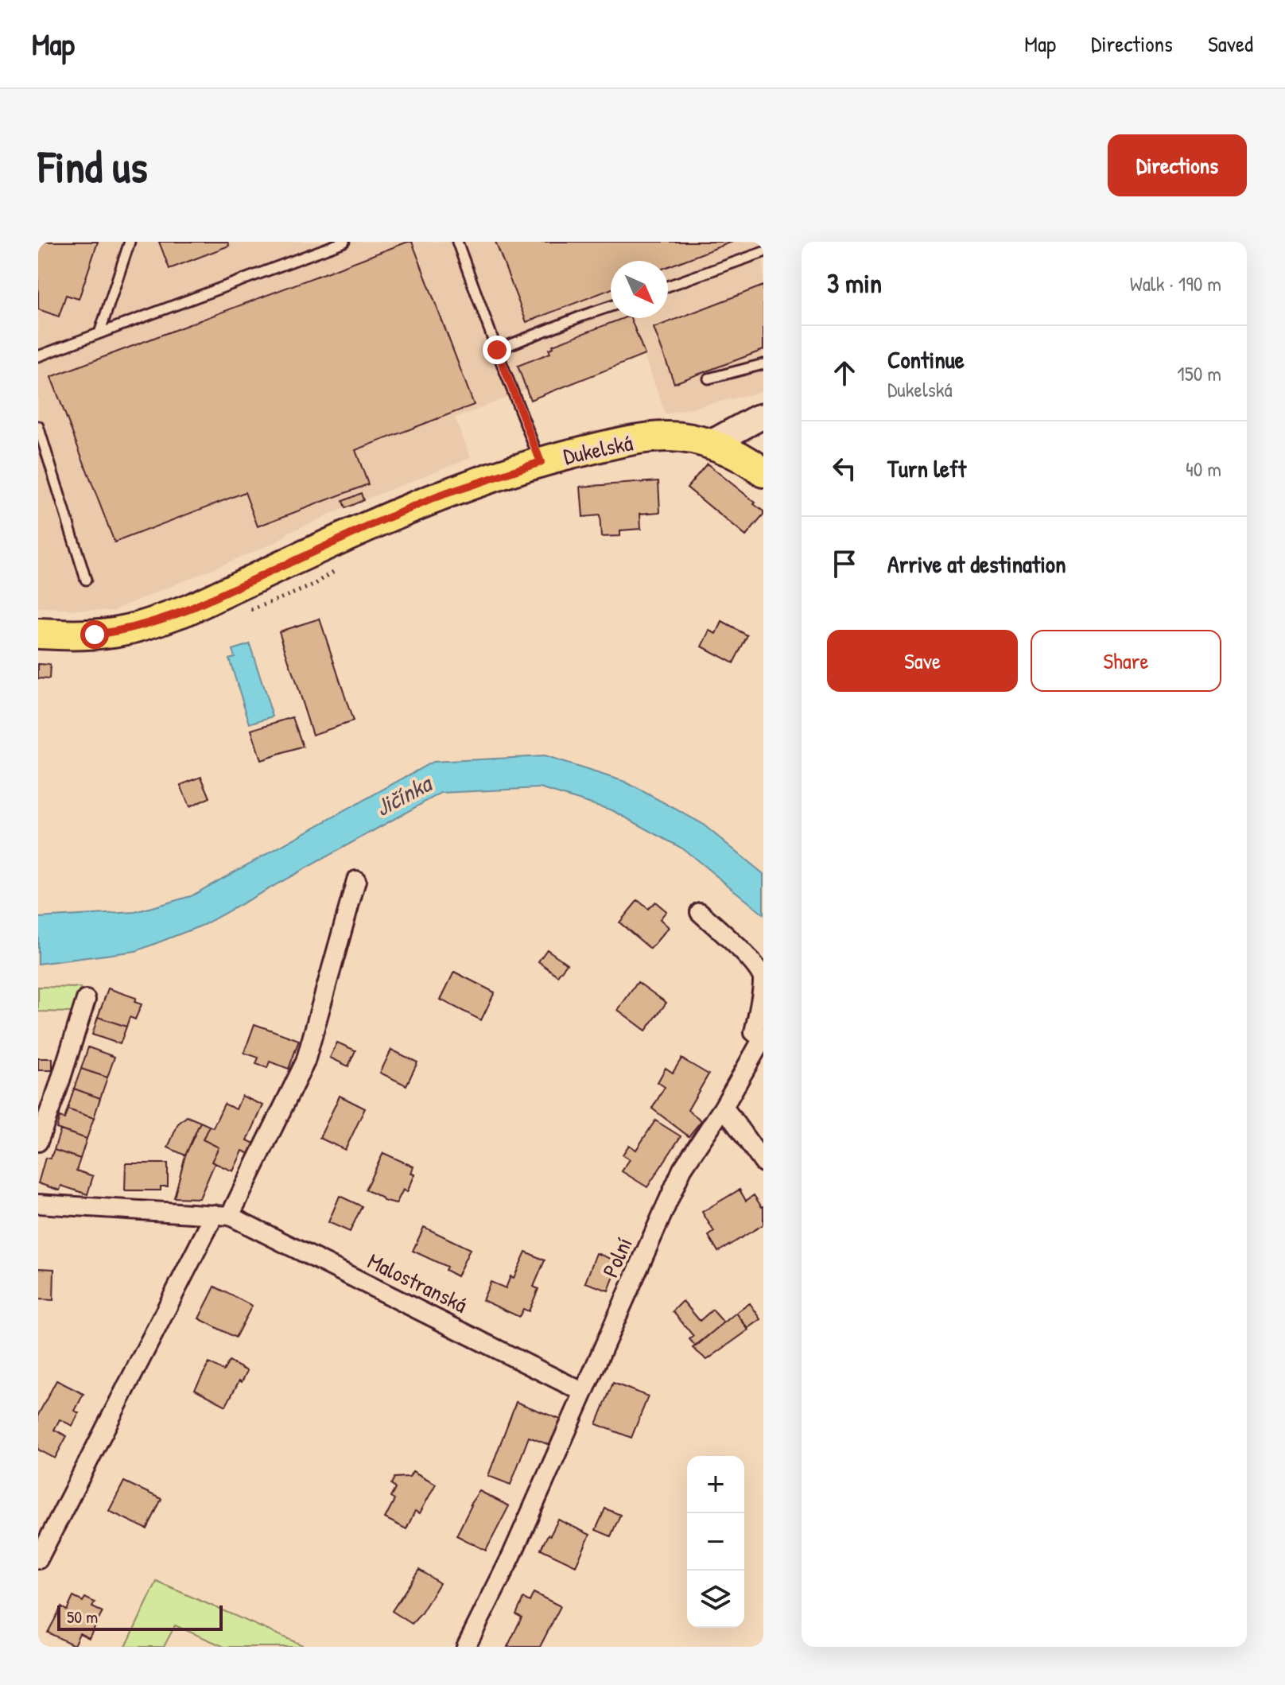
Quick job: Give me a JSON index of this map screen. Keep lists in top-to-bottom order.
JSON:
{
  "streets": {
    "main road": ["Dukelská"],
    "street": ["Polní", "Malostranská"]
  },
  "crossings": [
    ["Polní", "Malostranská"]
  ],
  "water": ["Jičínka"],
  "scale_bar": "50 m",
  "north": "bottom right",
  "page": {
    "header": "Map",
    "nav": ["Map", "Directions", "Saved"],
    "buttons": [
      "Directions",
      ["Save", "Share"]
    ],
    "title": "Find us",
    "heading": ["3 min", "Walk · 190 m"],
    "list": [
      ["Continue", "Dukelská", "150 m"],
      ["Turn left", "40 m"],
      "Arrive at destination"
    ],
    "map_buttons": ["+", "−"],
    "scale": "50 m"
  }
}
